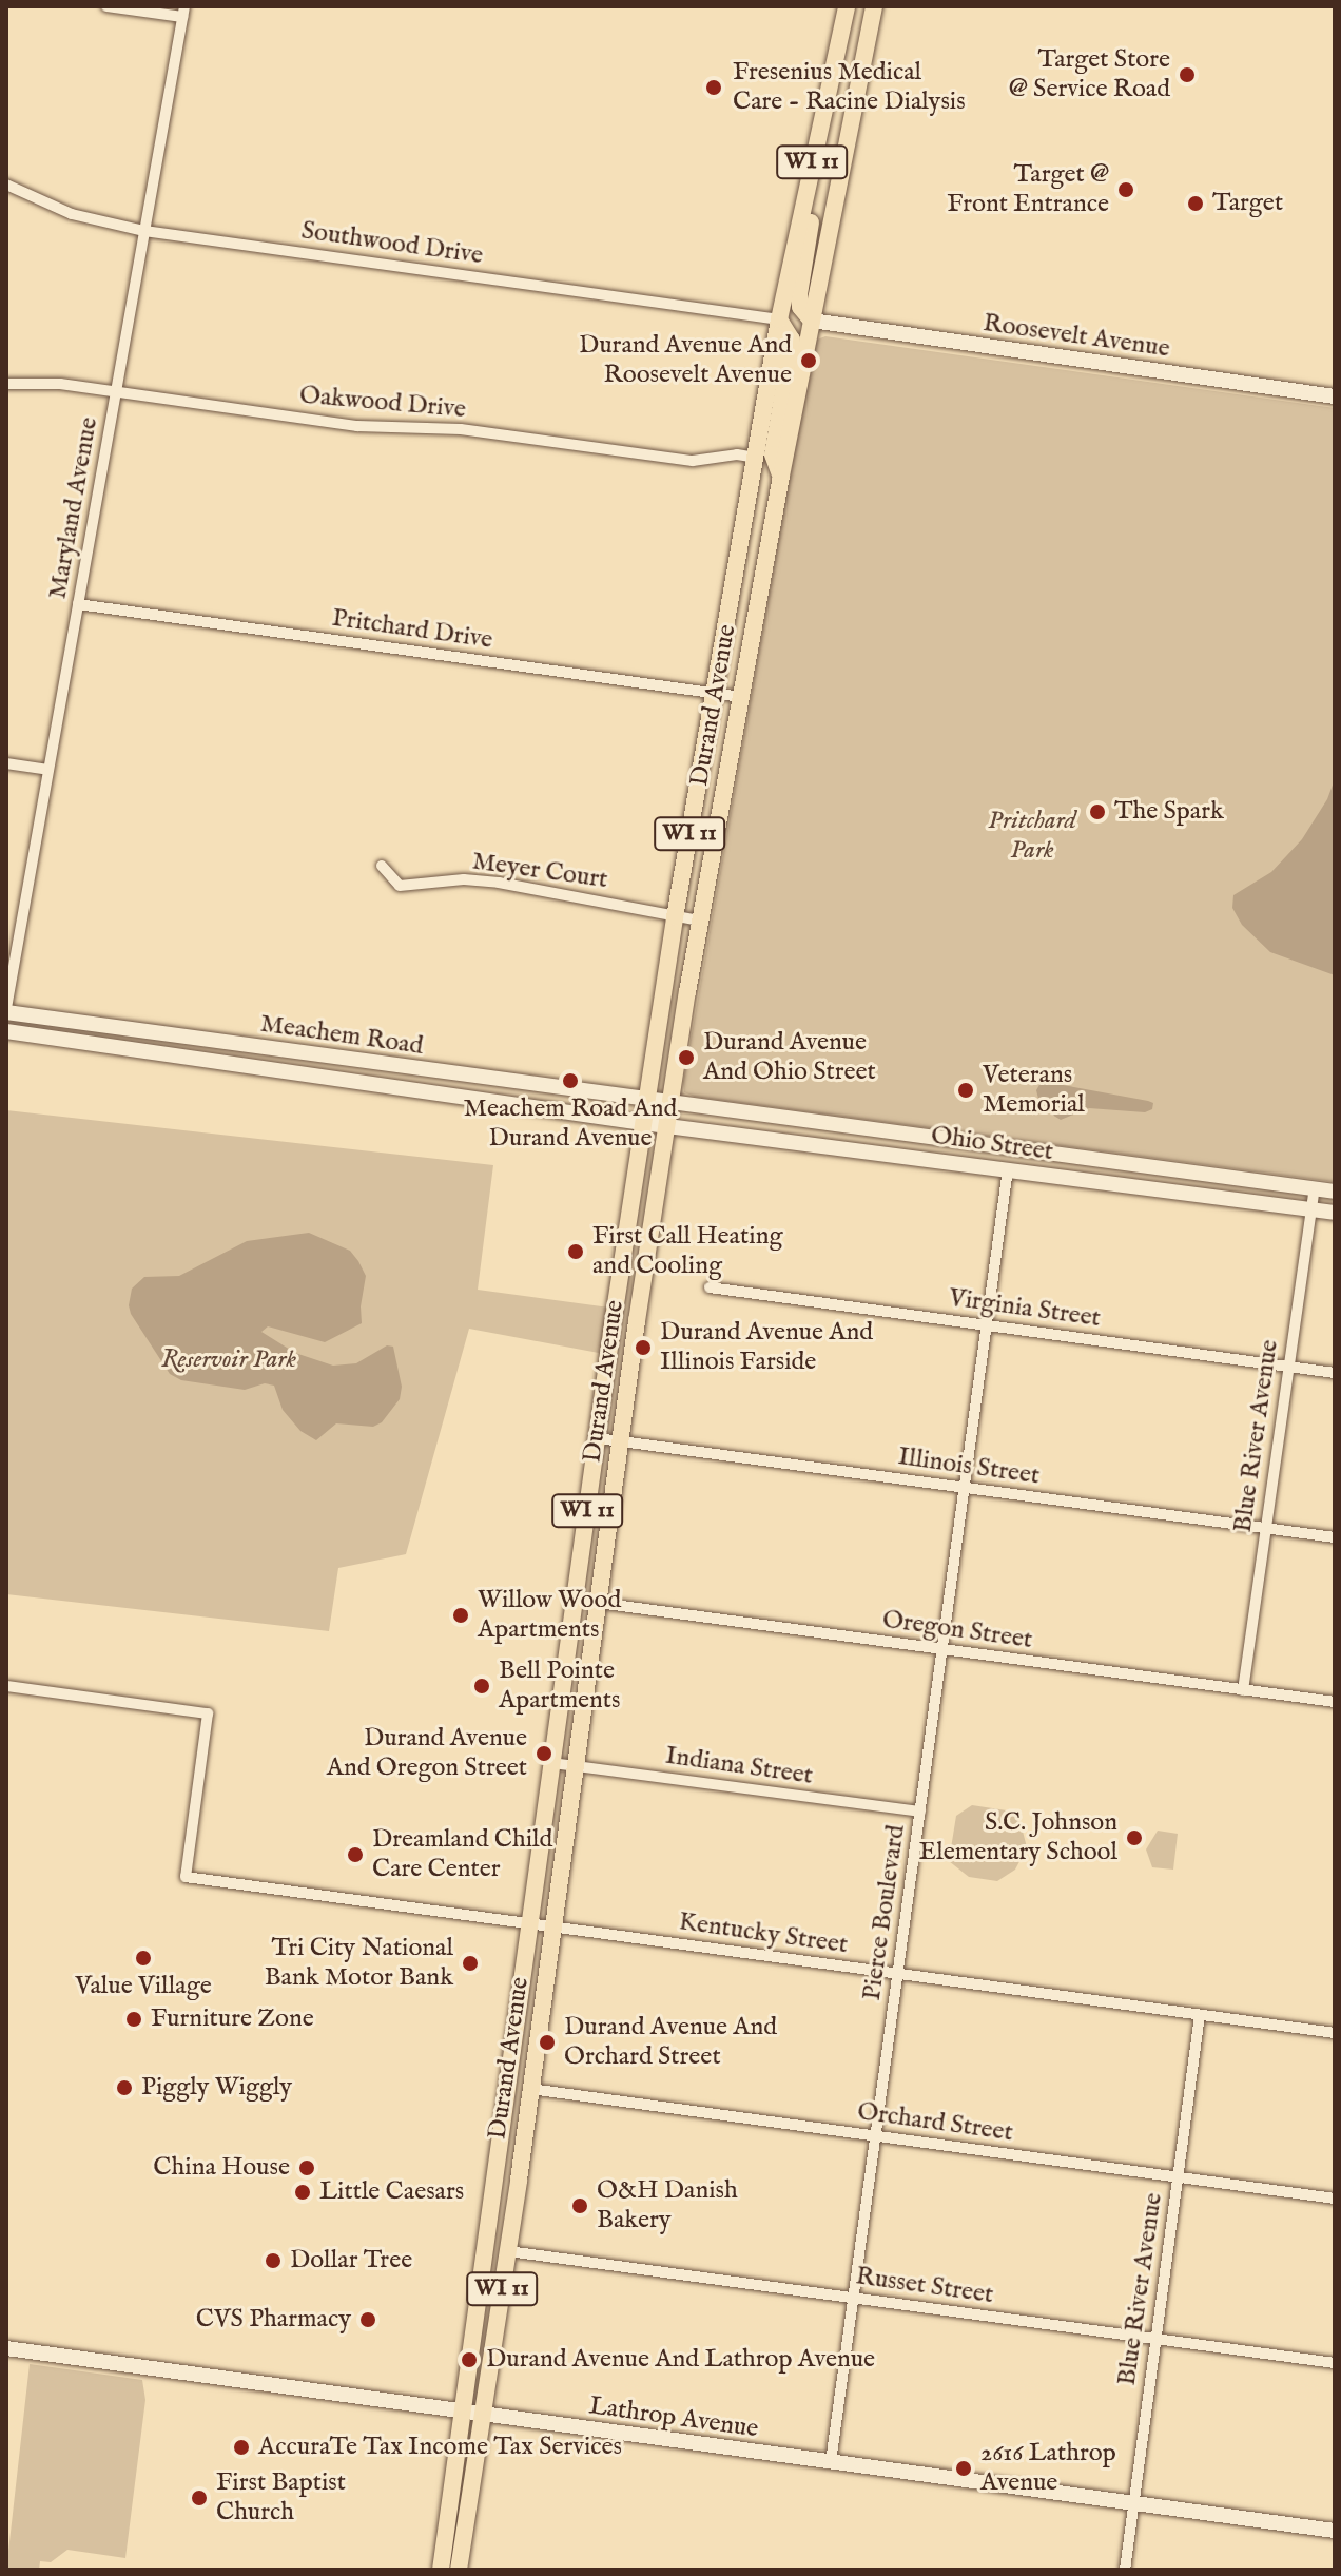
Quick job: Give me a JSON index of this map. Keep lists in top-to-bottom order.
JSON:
{
  "streets": {
    "main road": ["WI 11", "Durand Avenue"],
    "street": [
      "Southwood Drive",
      "Roosevelt Avenue",
      "Oakwood Drive",
      "Maryland Avenue",
      "Pritchard Drive",
      "Meyer Court",
      "Meachem Road",
      "Ohio Street",
      "Virginia Street",
      "Blue River Avenue",
      "Illinois Street",
      "Oregon Street",
      "Indiana Street",
      "Pierce Boulevard",
      "Kentucky Street",
      "Orchard Street",
      "Russet Street",
      "Lathrop Avenue"
    ]
  },
  "crossings": [
    ["Southwood Drive", "Maryland Avenue"],
    ["Southwood Drive", "Durand Avenue"],
    ["Roosevelt Avenue", "Durand Avenue"],
    ["Oakwood Drive", "Maryland Avenue"],
    ["Oakwood Drive", "Durand Avenue"],
    ["Maryland Avenue", "Pritchard Drive"],
    ["Maryland Avenue", "Meachem Road"],
    ["Pritchard Drive", "Durand Avenue"],
    ["Durand Avenue", "Meyer Court"],
    ["Durand Avenue", "Meachem Road"],
    ["Durand Avenue", "Ohio Street"],
    ["Durand Avenue", "Illinois Street"],
    ["Durand Avenue", "Oregon Street"],
    ["Durand Avenue", "Indiana Street"],
    ["Durand Avenue", "Kentucky Street"],
    ["Durand Avenue", "Orchard Street"],
    ["Durand Avenue", "Russet Street"],
    ["Durand Avenue", "Lathrop Avenue"],
    ["Meachem Road", "Ohio Street"],
    ["Ohio Street", "Blue River Avenue"],
    ["Ohio Street", "Pierce Boulevard"],
    ["Virginia Street", "Blue River Avenue"],
    ["Virginia Street", "Pierce Boulevard"],
    ["Blue River Avenue", "Illinois Street"],
    ["Blue River Avenue", "Oregon Street"],
    ["Blue River Avenue", "Kentucky Street"],
    ["Blue River Avenue", "Orchard Street"],
    ["Blue River Avenue", "Russet Street"],
    ["Blue River Avenue", "Lathrop Avenue"],
    ["Illinois Street", "Pierce Boulevard"],
    ["Oregon Street", "Pierce Boulevard"],
    ["Indiana Street", "Pierce Boulevard"],
    ["Pierce Boulevard", "Kentucky Street"],
    ["Pierce Boulevard", "Orchard Street"],
    ["Pierce Boulevard", "Russet Street"],
    ["Pierce Boulevard", "Lathrop Avenue"]
  ],
  "parks": ["Pritchard Park", "Reservoir Park"],
  "places": [
    "Target Store @ Service Road",
    "Fresenius Medical Care - Racine Dialysis",
    "Target @ Front Entrance",
    "Target",
    "Durand Avenue And Roosevelt Avenue",
    "The Spark",
    "Durand Avenue And Ohio Street",
    "Meachem Road And Durand Avenue",
    "Veterans Memorial",
    "First Call Heating and Cooling",
    "Durand Avenue And Illinois Farside",
    "Willow Wood Apartments",
    "Bell Pointe Apartments",
    "Durand Avenue And Oregon Street",
    "S.C. Johnson Elementary School",
    "Dreamland Child Care Center",
    "Value Village",
    "Tri City National Bank Motor Bank",
    "Furniture Zone",
    "Durand Avenue And Orchard Street",
    "Piggly Wiggly",
    "China House",
    "Little Caesars",
    "O&H Danish Bakery",
    "Dollar Tree",
    "CVS Pharmacy",
    "Durand Avenue And Lathrop Avenue",
    "AccuraTe Tax Income Tax Services",
    "2616 Lathrop Avenue",
    "First Baptist Church"
  ]
}
